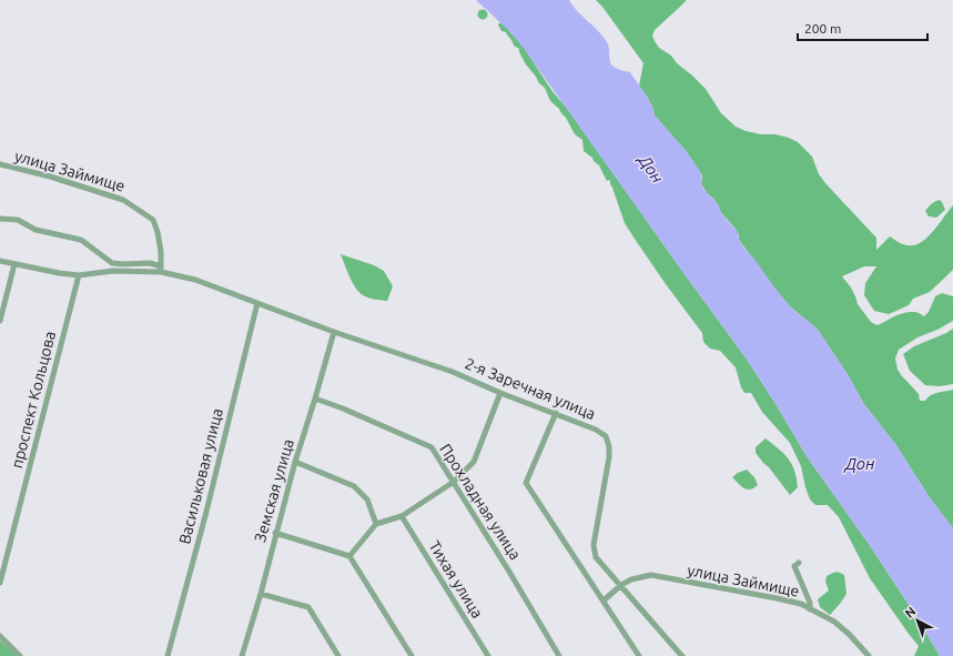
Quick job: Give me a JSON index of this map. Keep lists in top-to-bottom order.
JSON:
{
  "streets": {
    "street": [
      "улица Займище",
      "2-я Заречная улица",
      "проспект Кольцова",
      "Васильковая улица",
      "Земская улица",
      "Прохладная улица",
      "Тихая улица"
    ]
  },
  "crossings": [
    ["улица Займище", "2-я Заречная улица"],
    ["2-я Заречная улица", "Васильковая улица"],
    ["2-я Заречная улица", "Земская улица"],
    ["Земская улица", "Прохладная улица"]
  ],
  "water": ["Дон"],
  "scale_bar": "200 m",
  "north": "top left"
}
